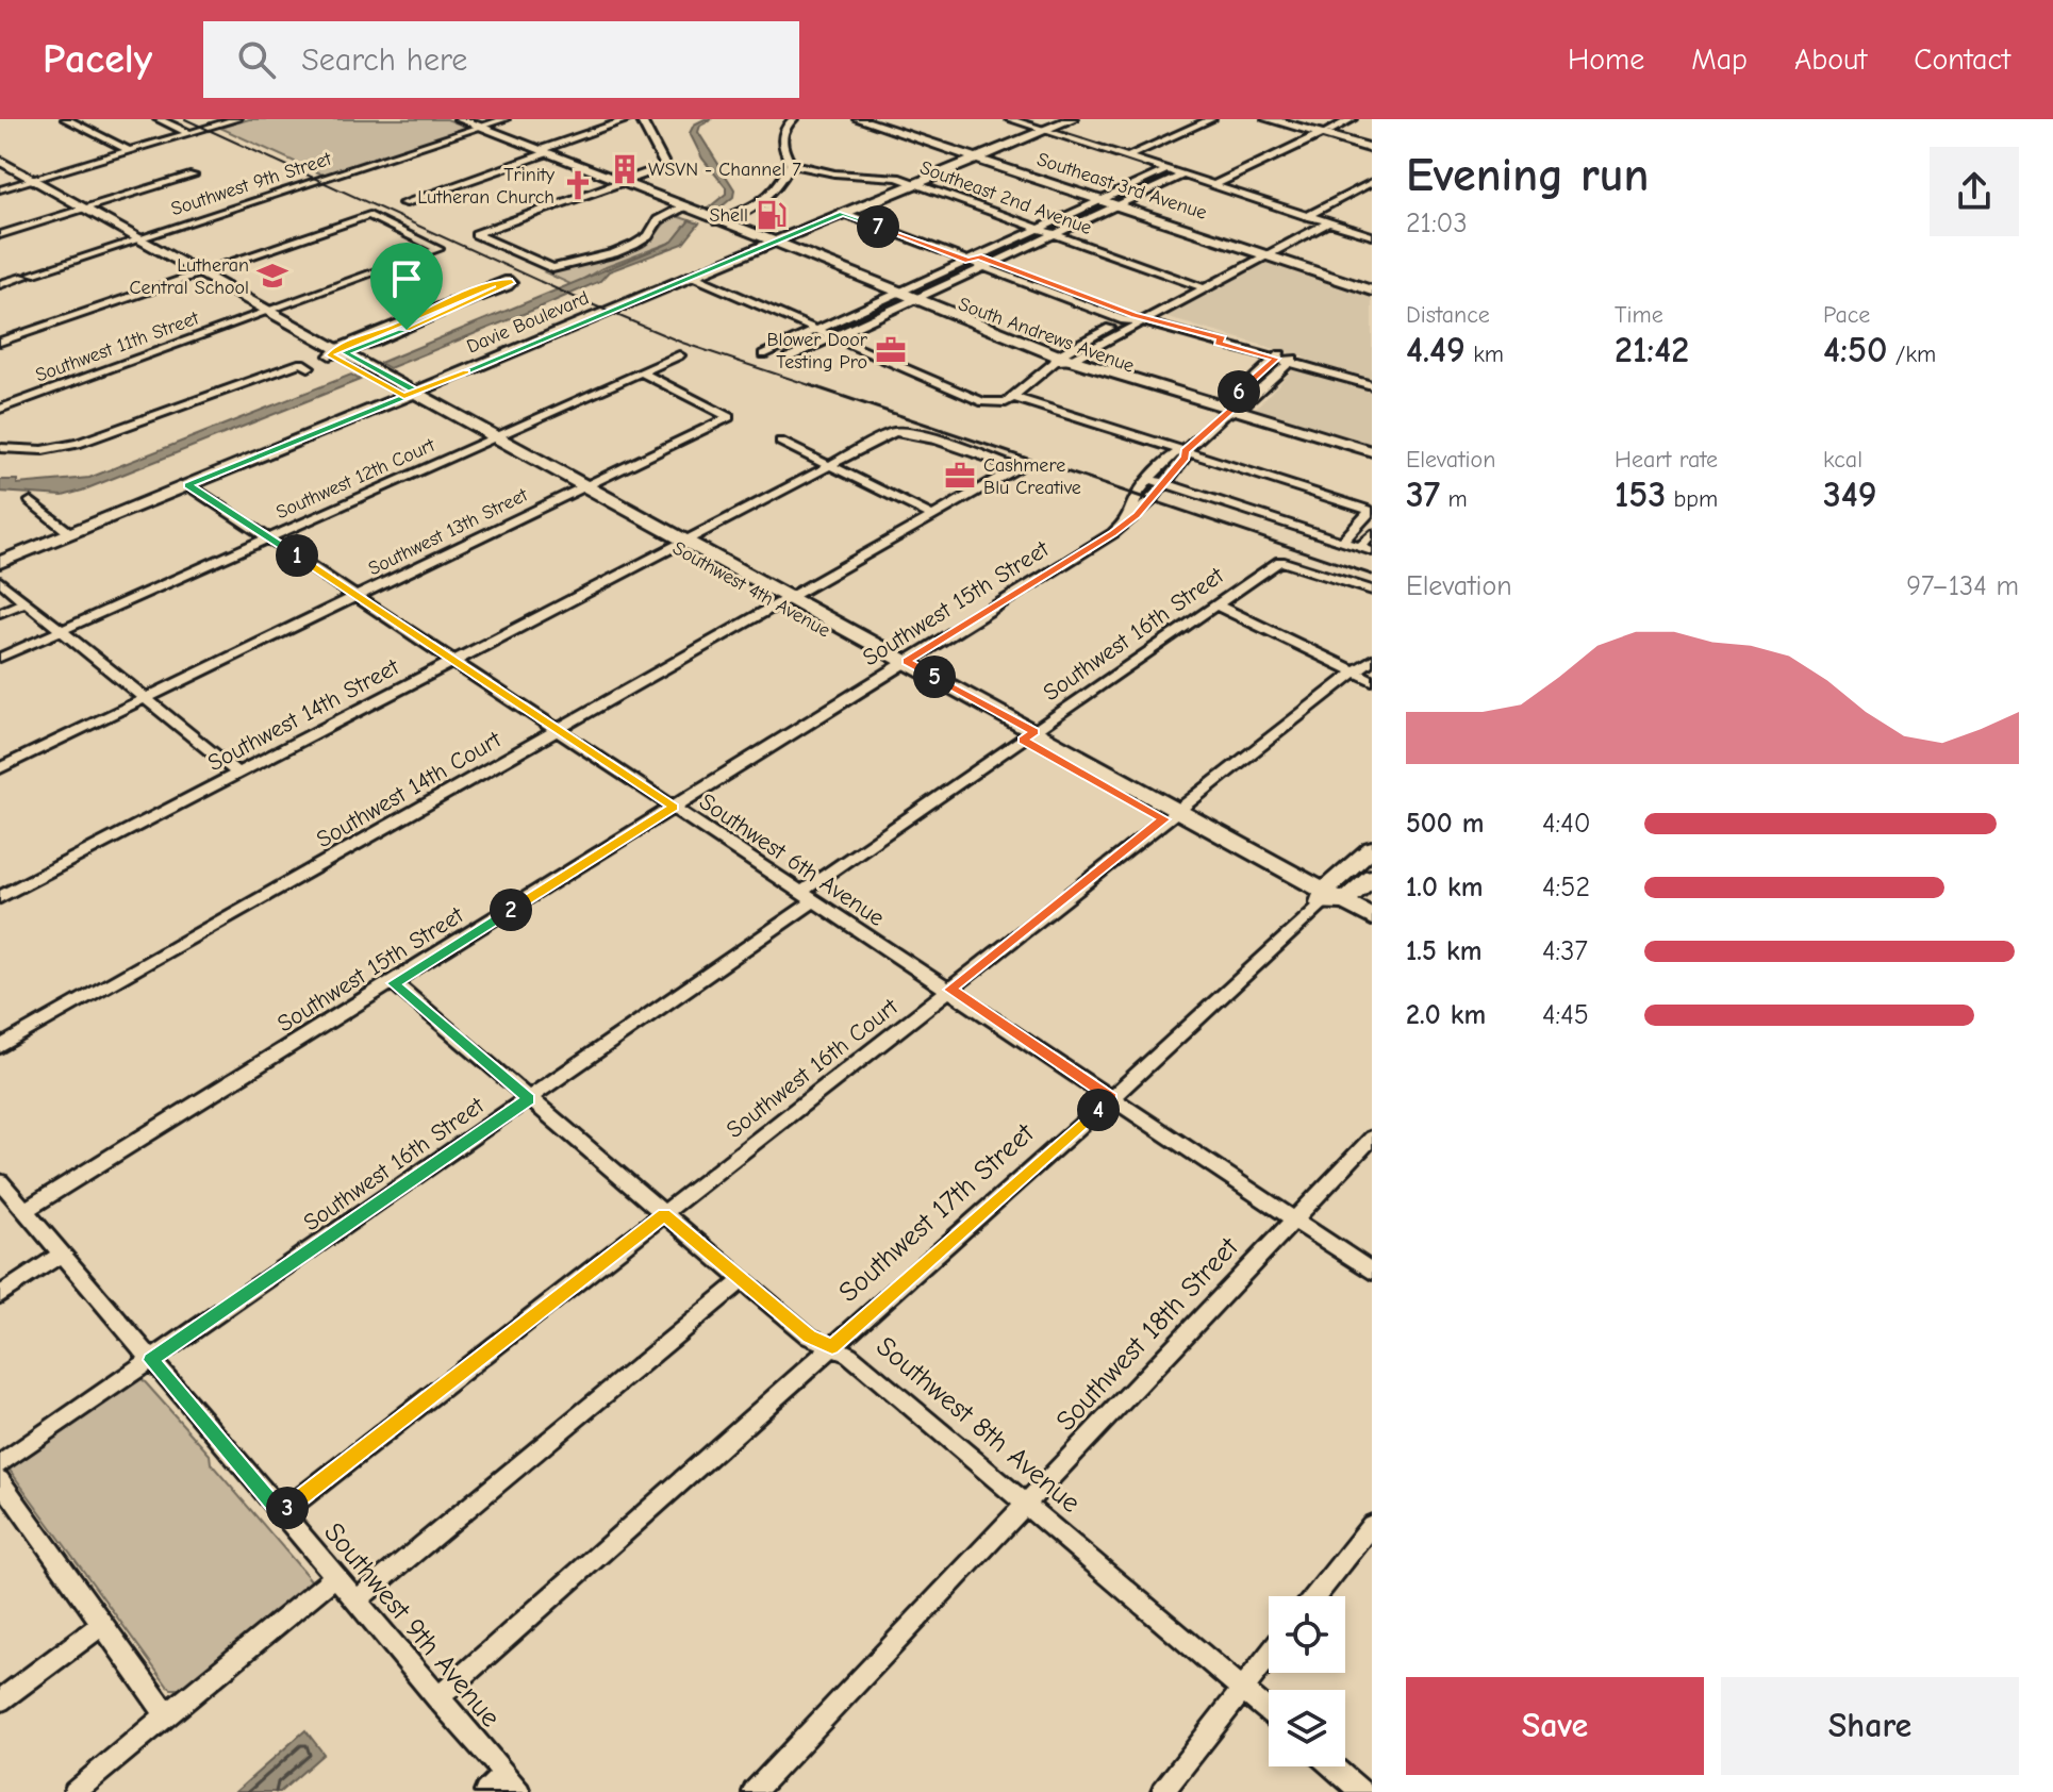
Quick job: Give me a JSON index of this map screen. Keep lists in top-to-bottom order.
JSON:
{
  "streets": {
    "main road": [
      "Southeast 3rd Avenue",
      "Davie Boulevard",
      "South Andrews Avenue",
      "Southwest 4th Avenue",
      "Southwest 17th Street"
    ],
    "street": [
      "Southwest 9th Street",
      "Southeast 2nd Avenue",
      "Southwest 11th Street",
      "Southwest 12th Court",
      "Southwest 13th Street",
      "Southwest 15th Street",
      "Southwest 16th Street",
      "Southwest 14th Street",
      "Southwest 14th Court",
      "Southwest 6th Avenue",
      "Southwest 16th Court",
      "Southwest 18th Street",
      "Southwest 8th Avenue",
      "Southwest 9th Avenue"
    ]
  },
  "crossings": [
    ["Southwest 9th Street", "South Andrews Avenue"],
    ["Southwest 9th Street", "Southwest 4th Avenue"],
    ["Southeast 3rd Avenue", "Davie Boulevard"],
    ["Southeast 2nd Avenue", "Davie Boulevard"],
    ["Davie Boulevard", "South Andrews Avenue"],
    ["Davie Boulevard", "Southwest 4th Avenue"],
    ["Davie Boulevard", "Southwest 6th Avenue"],
    ["South Andrews Avenue", "Southwest 15th Street"],
    ["Southwest 11th Street", "Southwest 4th Avenue"],
    ["Southwest 12th Court", "Southwest 13th Street"],
    ["Southwest 12th Court", "Southwest 4th Avenue"],
    ["Southwest 12th Court", "Southwest 6th Avenue"],
    ["Southwest 13th Street", "Southwest 4th Avenue"],
    ["Southwest 13th Street", "Southwest 6th Avenue"],
    ["Southwest 4th Avenue", "Southwest 15th Street"],
    ["Southwest 4th Avenue", "Southwest 16th Street"],
    ["Southwest 4th Avenue", "Southwest 14th Street"],
    ["Southwest 4th Avenue", "Southwest 14th Court"],
    ["Southwest 4th Avenue", "Southwest 16th Court"],
    ["Southwest 4th Avenue", "Southwest 17th Street"],
    ["Southwest 15th Street", "Southwest 6th Avenue"],
    ["Southwest 15th Street", "Southwest 8th Avenue"],
    ["Southwest 15th Street", "Southwest 9th Avenue"],
    ["Southwest 16th Street", "Southwest 6th Avenue"],
    ["Southwest 16th Street", "Southwest 8th Avenue"],
    ["Southwest 16th Street", "Southwest 9th Avenue"],
    ["Southwest 14th Street", "Southwest 14th Court"],
    ["Southwest 14th Street", "Southwest 6th Avenue"],
    ["Southwest 14th Court", "Southwest 6th Avenue"],
    ["Southwest 6th Avenue", "Southwest 16th Court"],
    ["Southwest 6th Avenue", "Southwest 17th Street"],
    ["Southwest 6th Avenue", "Southwest 18th Street"],
    ["Southwest 16th Court", "Southwest 8th Avenue"],
    ["Southwest 16th Court", "Southwest 9th Avenue"],
    ["Southwest 17th Street", "Southwest 8th Avenue"],
    ["Southwest 17th Street", "Southwest 9th Avenue"],
    ["Southwest 18th Street", "Southwest 8th Avenue"]
  ],
  "places": {
    "building": ["WSVN - Channel 7"],
    "church": ["Trinity Lutheran Church"],
    "fuel station": ["Shell"],
    "school or university": ["Lutheran Central School"],
    "office": ["Blower Door Testing Pro", "Cashmere Blu Creative"]
  },
  "page": {
    "header": "Pacely",
    "search": "Search here",
    "nav": [
      "Home",
      "Map",
      "About",
      "Contact"
    ],
    "heading": ["Evening run", "21:03"],
    "pins": [
      "7",
      "6",
      "1",
      "5",
      "2",
      "4",
      "3"
    ],
    "stats": [
      ["Distance", "4.49 km"],
      ["Time", "21:42"],
      ["Pace", "4:50 /km"],
      ["Elevation", "37 m"],
      ["Heart rate", "153 bpm"],
      ["kcal", "349"]
    ],
    "chart": ["Elevation", "97–134 m"],
    "list": [
      {
        "name": "500 m",
        "note": "4:40"
      },
      {
        "name": "1.0 km",
        "note": "4:52"
      },
      {
        "name": "1.5 km",
        "note": "4:37"
      },
      {
        "name": "2.0 km",
        "note": "4:45"
      }
    ],
    "buttons": ["Save", "Share"]
  }
}
